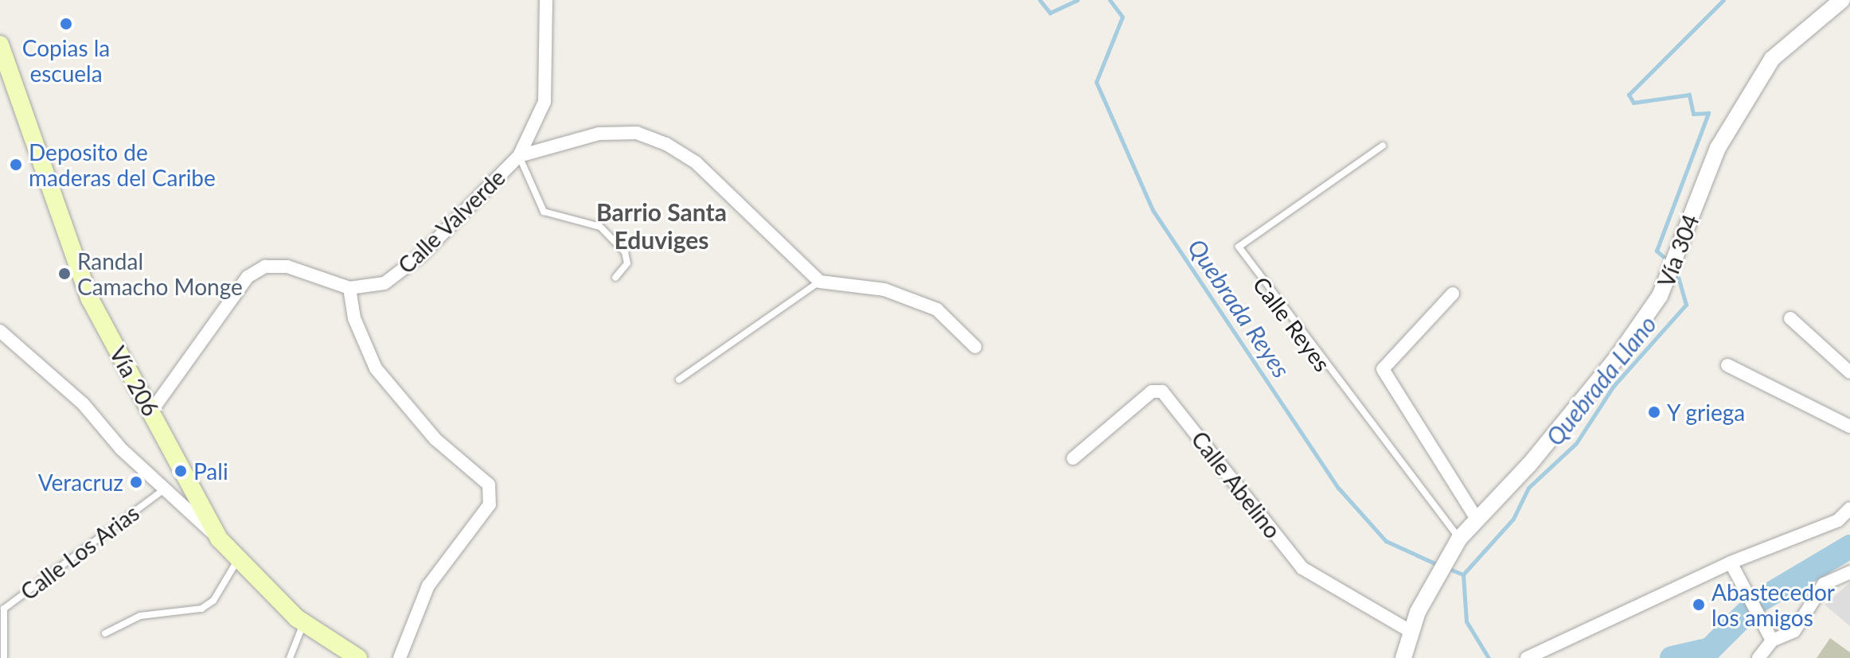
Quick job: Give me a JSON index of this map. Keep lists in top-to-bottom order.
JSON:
{
  "streets": {
    "main road": ["Vía 206"],
    "street": ["Calle Valverde", "Vía 304", "Calle Abelino"],
    "lane": ["Calle Reyes", "Calle Los Arias"]
  },
  "crossings": [
    ["Calle Valverde", "Vía 206"],
    ["Vía 304", "Calle Reyes"],
    ["Vía 304", "Calle Abelino"]
  ],
  "districts": ["Barrio Santa Eduviges"],
  "water": ["Quebrada Reyes", "Quebrada Llano"],
  "places": [
    "Copias la escuela",
    "Deposito de maderas del Caribe",
    "Randal Camacho Monge",
    "Y griega",
    "Pali",
    "Veracruz",
    "Abastecedor los amigos"
  ]
}
